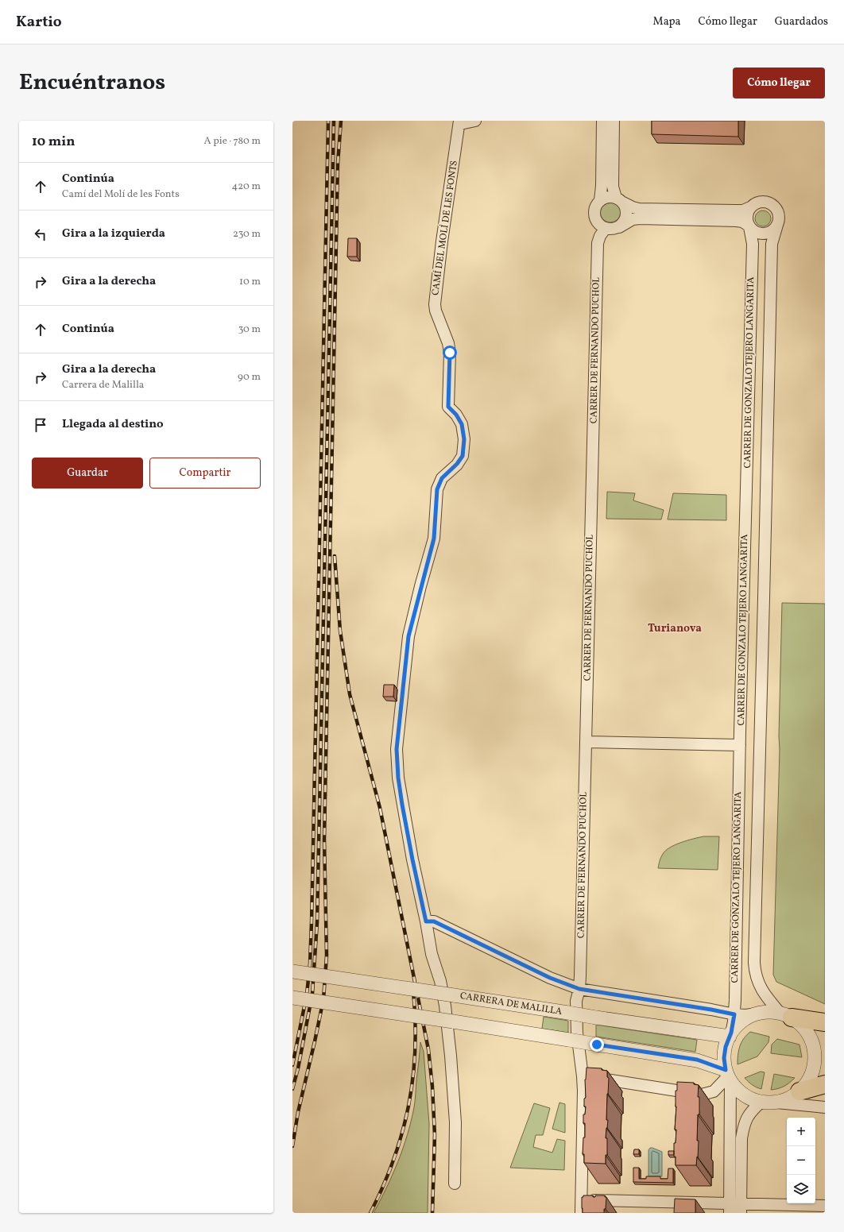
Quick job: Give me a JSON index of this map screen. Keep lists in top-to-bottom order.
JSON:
{
  "streets": {
    "street": [
      "CAMÍ DEL MOLÍ DE LES FONTS",
      "CARRER DE FERNANDO PUCHOL",
      "CARRER DE GONZALO TEJERO LANGARITA",
      "CARRERA DE MALILLA"
    ]
  },
  "crossings": [
    ["CARRER DE GONZALO TEJERO LANGARITA", "CARRERA DE MALILLA"]
  ],
  "districts": ["Turianova"],
  "page": {
    "header": "Kartio",
    "nav": ["Mapa", "Cómo llegar", "Guardados"],
    "title": "Encuéntranos",
    "buttons": [
      "Cómo llegar",
      ["Guardar", "Compartir"]
    ],
    "heading": ["10 min", "A pie · 780 m"],
    "list": [
      ["Continúa", "Camí del Molí de les Fonts", "420 m"],
      ["Gira a la izquierda", "230 m"],
      ["Gira a la derecha", "10 m"],
      ["Continúa", "30 m"],
      ["Gira a la derecha", "Carrera de Malilla", "90 m"],
      "Llegada al destino"
    ],
    "map_buttons": ["+", "−"]
  }
}
